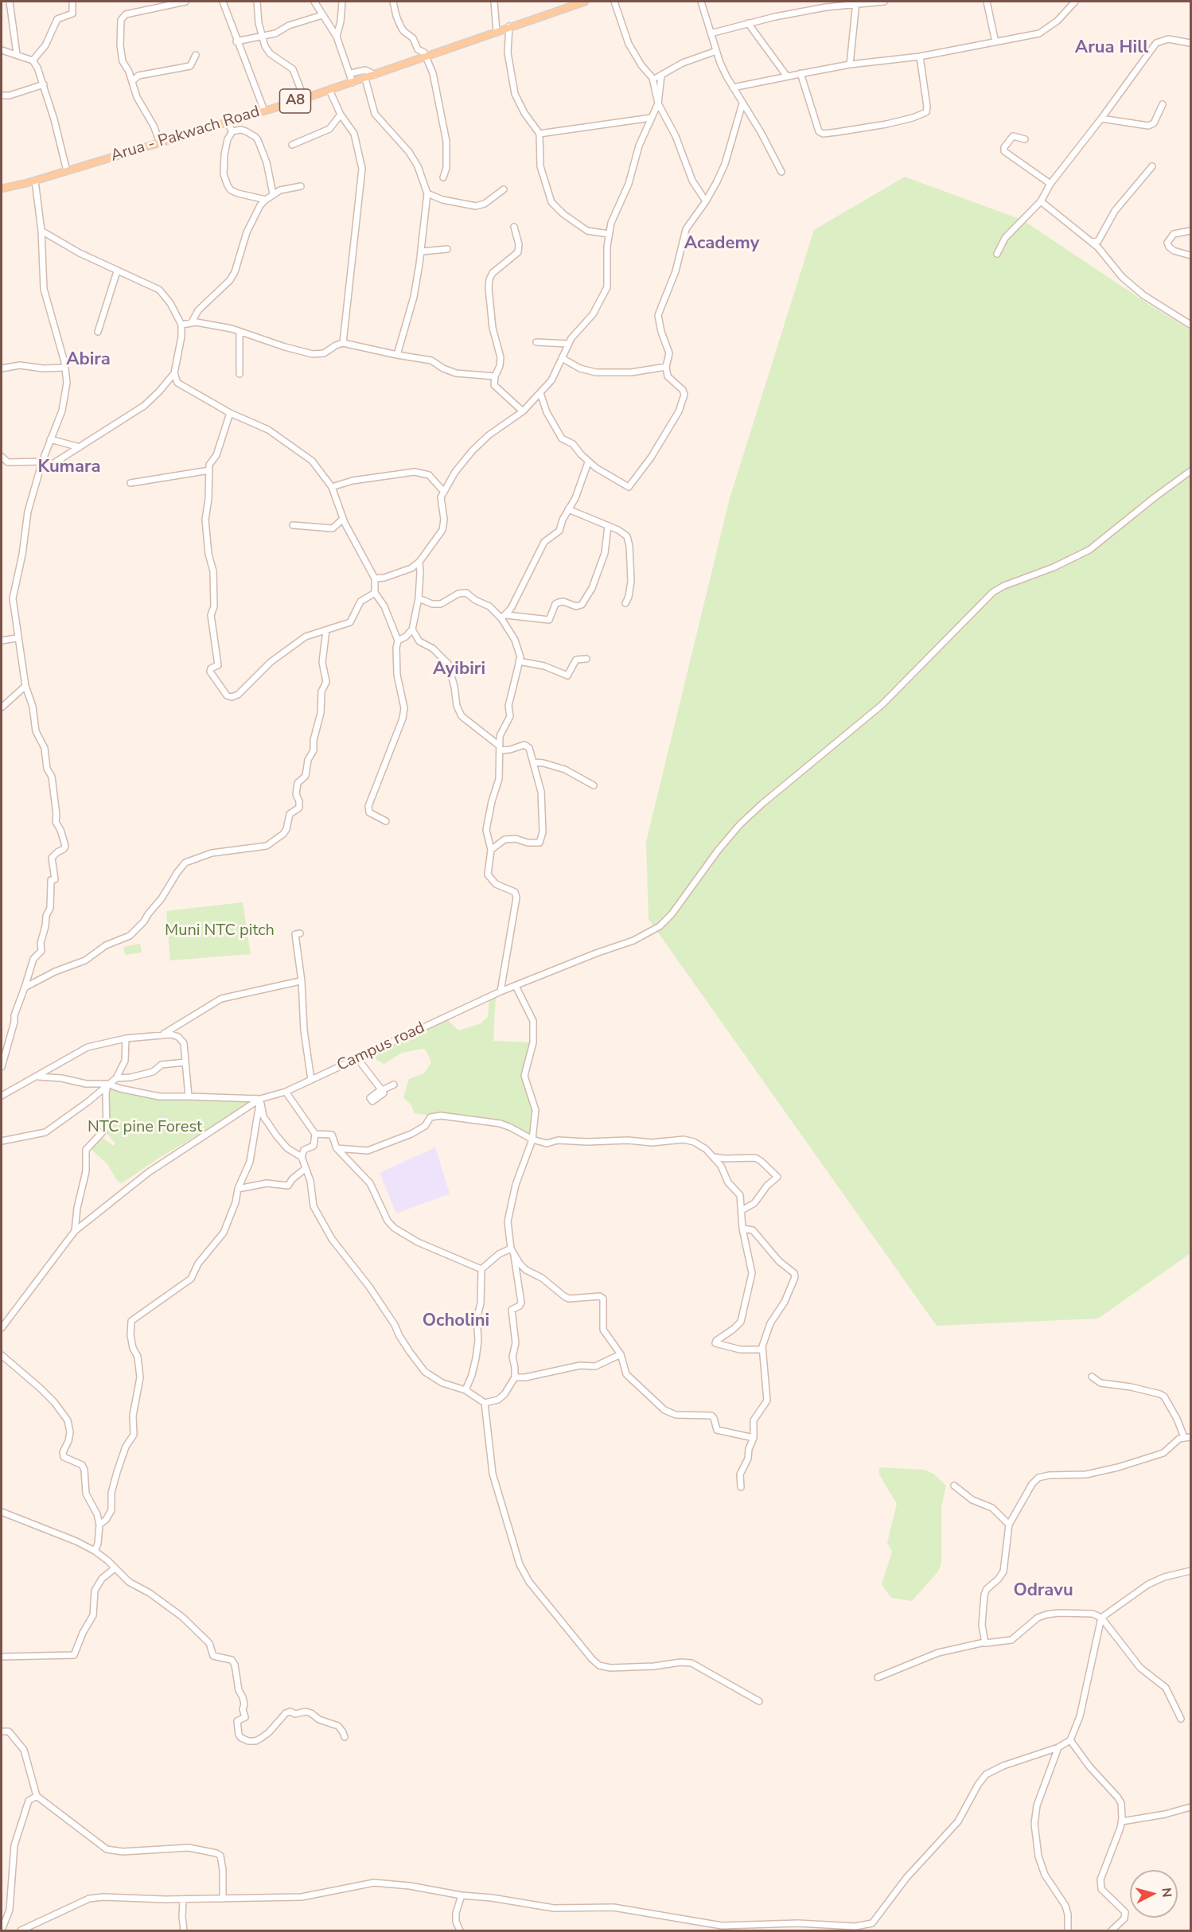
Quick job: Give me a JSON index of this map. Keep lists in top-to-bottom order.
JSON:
{
  "streets": {
    "main road": ["A8", "Arua - Pakwach Road"],
    "street": ["Campus road"]
  },
  "districts": [
    "Arua Hill",
    "Academy",
    "Abira",
    "Kumara",
    "Ayibiri",
    "Ocholini",
    "Odravu"
  ],
  "parks": ["Muni NTC pitch", "NTC pine Forest"],
  "north": "right"
}
